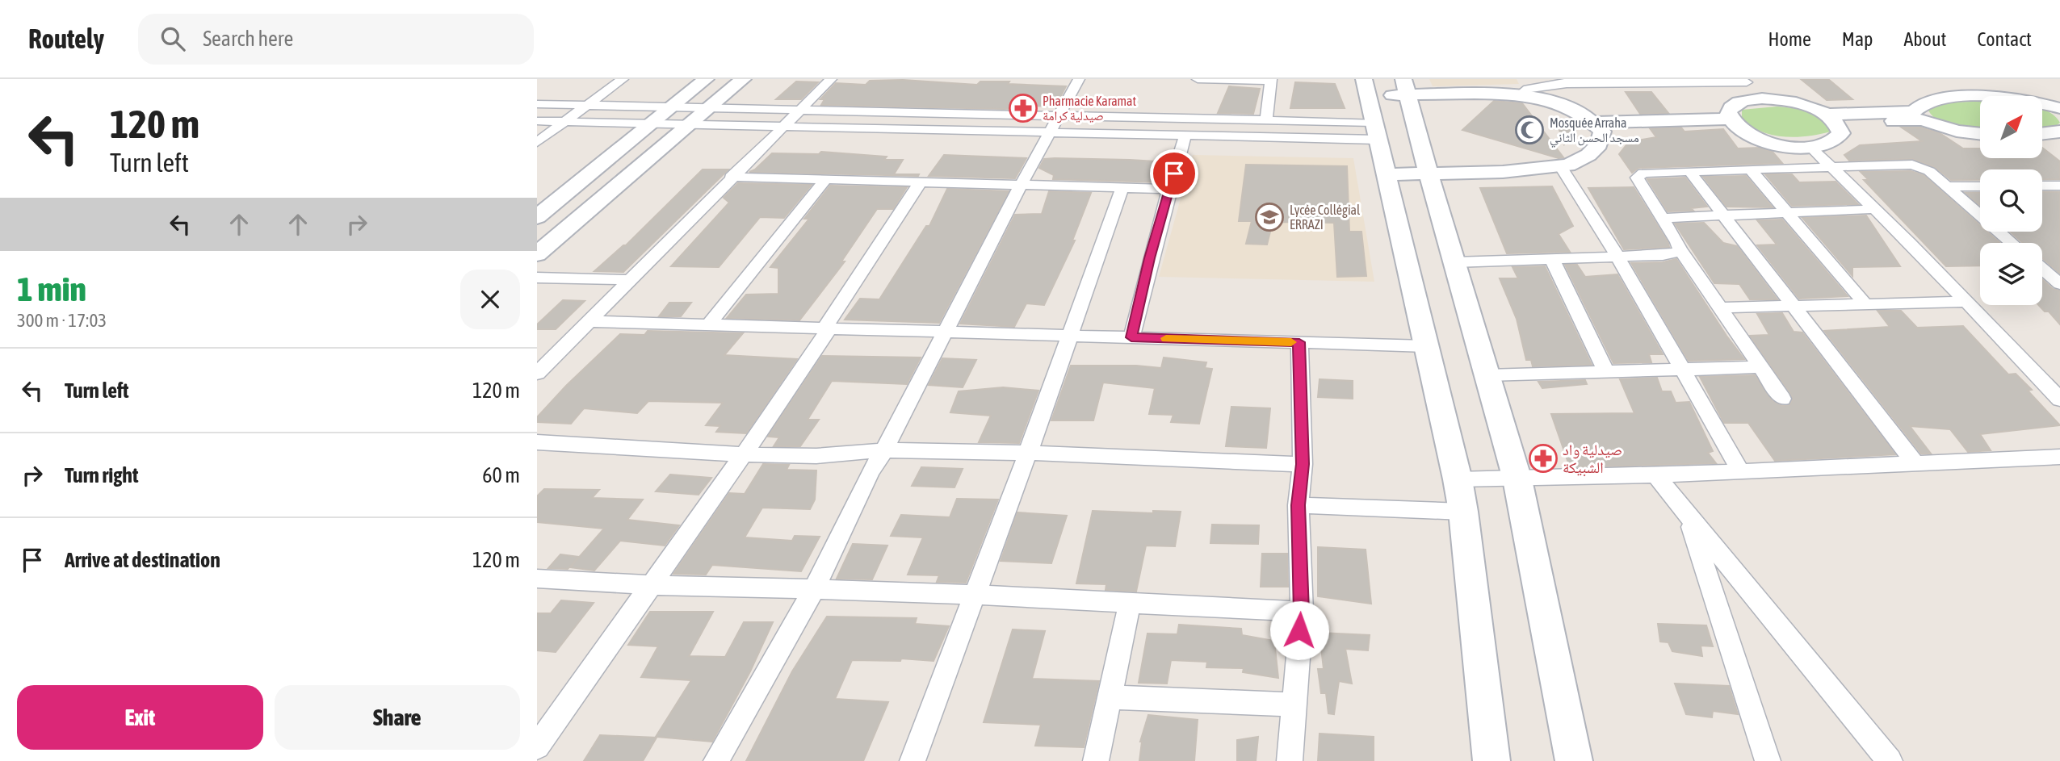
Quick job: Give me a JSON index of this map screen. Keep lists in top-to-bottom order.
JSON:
{
  "places": {
    "pharmacy": ["Pharmacie Karamat صيدلية كرامة", "صيدلية واد الشبيكة"],
    "mosque": ["Mosquée Arraha مسجد الحسن الثاني"],
    "school or university": ["Lycée Collégial ERRAZI"]
  },
  "north": "top right",
  "page": {
    "header": "Routely",
    "search": "Search here",
    "nav": [
      "Home",
      "Map",
      "About",
      "Contact"
    ],
    "turn": ["120 m", "Turn left"],
    "heading": ["1 min", "300 m · 17:03"],
    "list": [
      {
        "name": "Turn left",
        "value": "120 m"
      },
      {
        "name": "Turn right",
        "value": "60 m"
      },
      {
        "name": "Arrive at destination",
        "value": "120 m"
      }
    ],
    "buttons": ["Exit", "Share"]
  }
}
